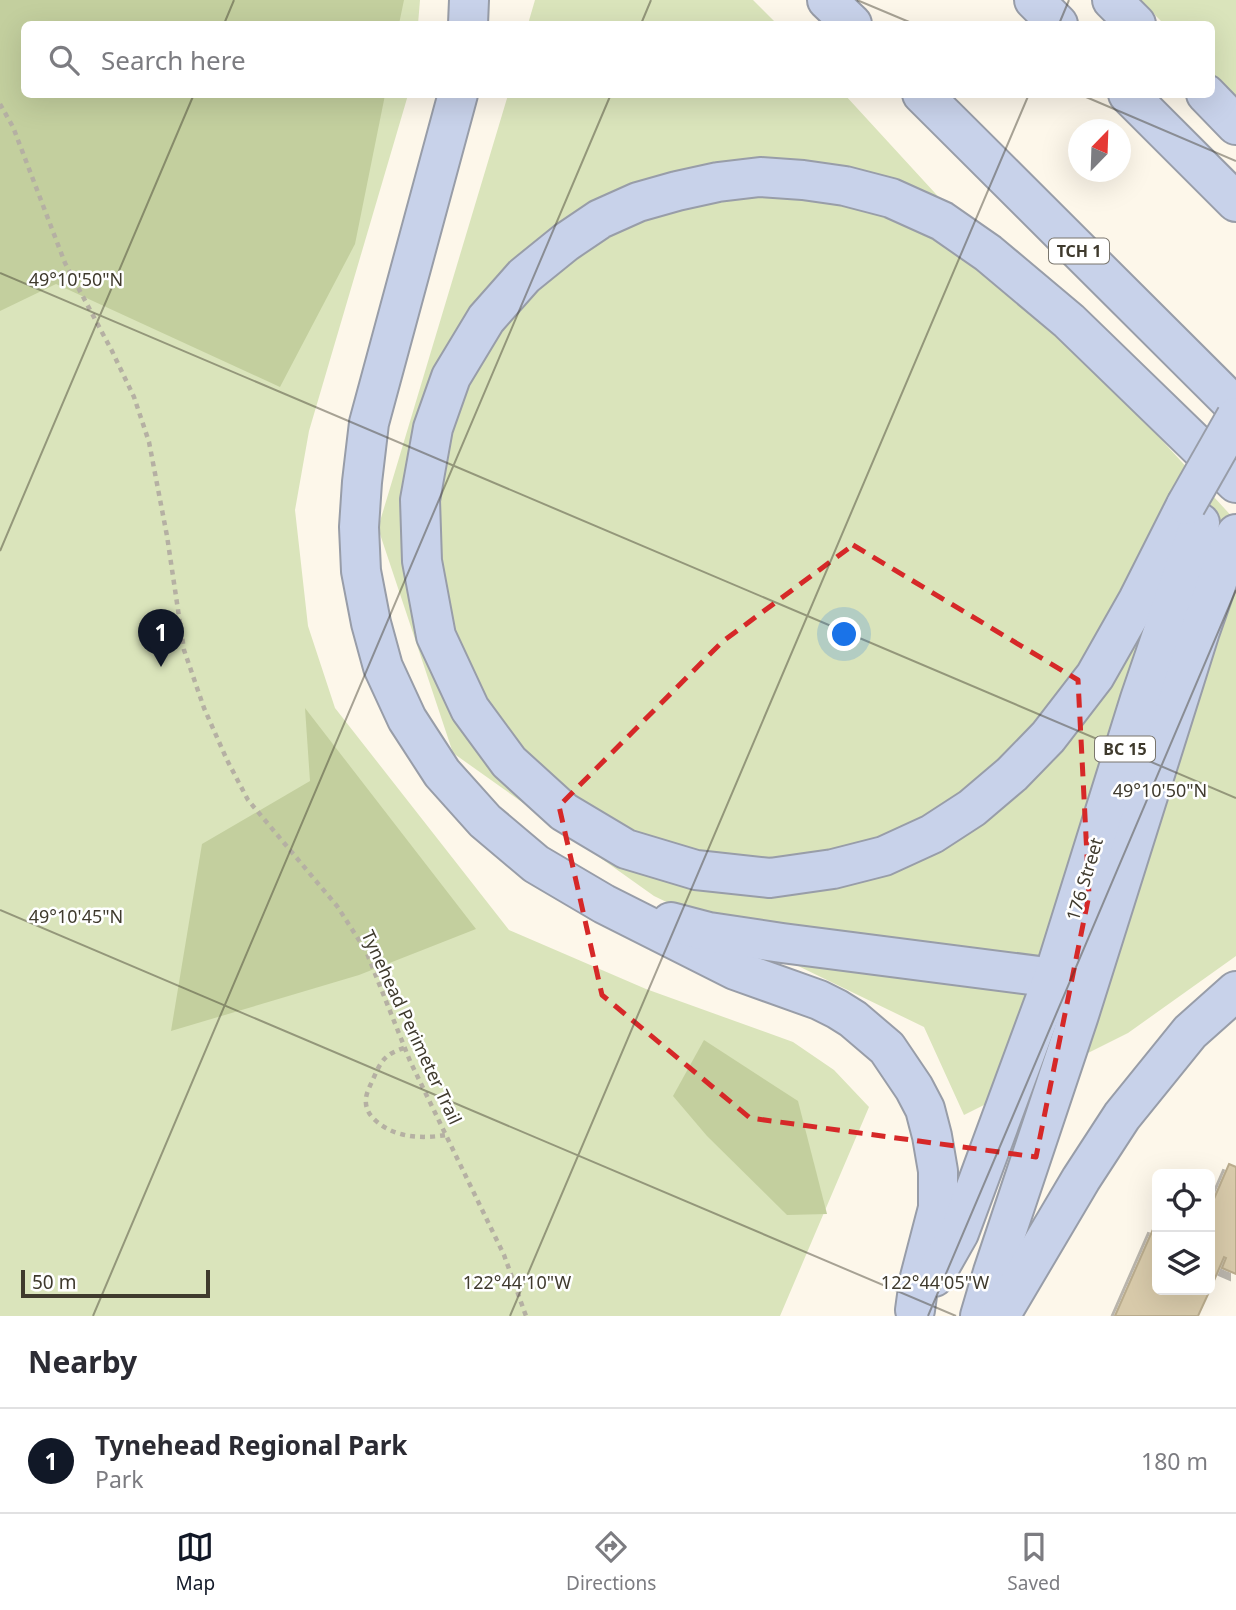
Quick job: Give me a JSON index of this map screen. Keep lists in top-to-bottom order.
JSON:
{
  "streets": {
    "highway": ["TCH 1", "BC 15", "176 Street"],
    "path": ["Tynehead Perimeter Trail"]
  },
  "scale_bar": "50 m",
  "north": "top right",
  "page": {
    "search": "Search here",
    "pins": "1",
    "scale": "50 m",
    "heading": "Nearby",
    "list": [
      {
        "mark": "1",
        "name": "Tynehead Regional Park",
        "note": "Park",
        "value": "180 m"
      }
    ],
    "nav": ["Map", "Directions", "Saved"]
  },
  "coordinates": [
    "49°10'50\"N",
    "49°10'45\"N",
    "122°44'10\"W",
    "122°44'05\"W"
  ]
}
